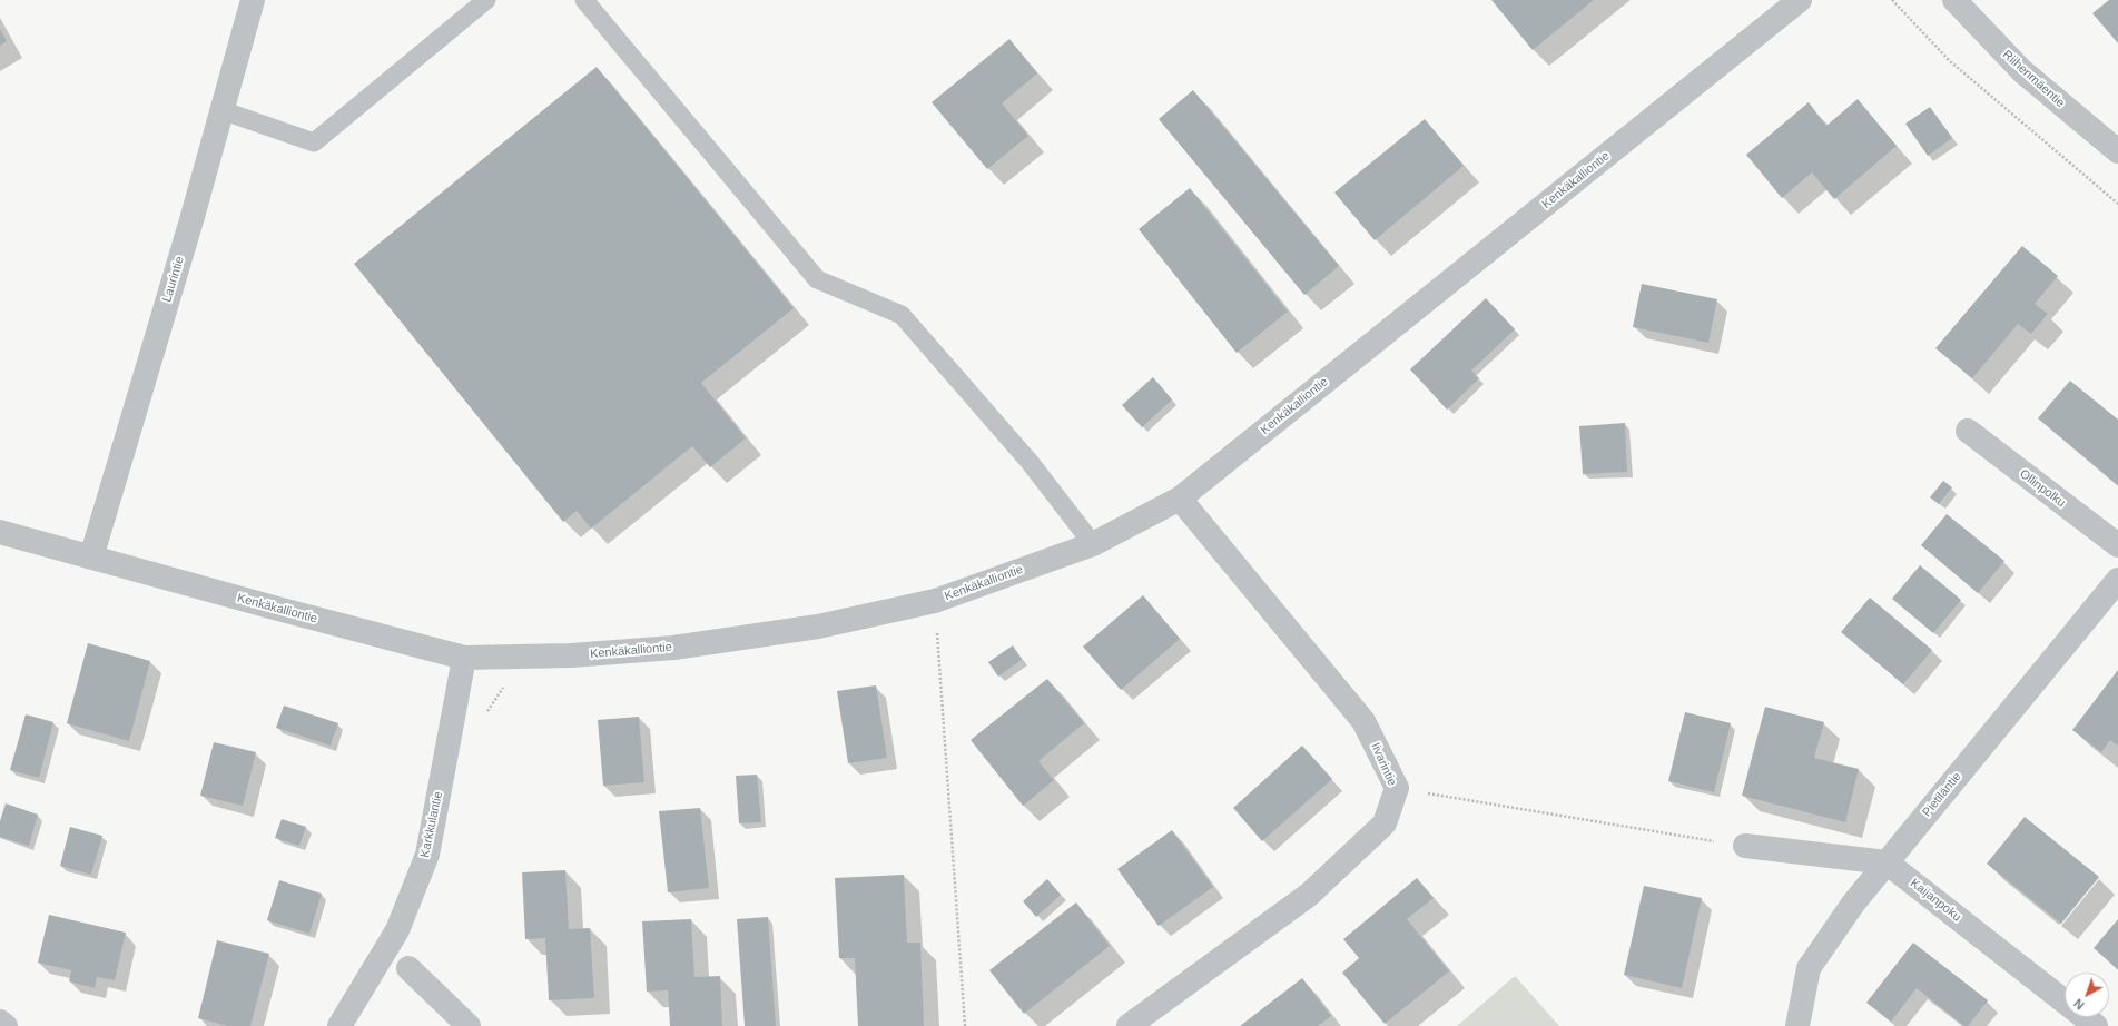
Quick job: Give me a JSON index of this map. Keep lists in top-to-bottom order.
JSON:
{
  "streets": {
    "street": [
      "Riihenmäentie",
      "Kenkäkalliontie",
      "Laurintie",
      "Ollinpolku",
      "Iivarintie",
      "Pietiläntie",
      "Karkkulantie",
      "Kaijanpoku"
    ]
  },
  "crossings": [
    ["Kenkäkalliontie", "Laurintie"],
    ["Kenkäkalliontie", "Iivarintie"],
    ["Kenkäkalliontie", "Karkkulantie"],
    ["Pietiläntie", "Kaijanpoku"]
  ],
  "north": "bottom left"
}
